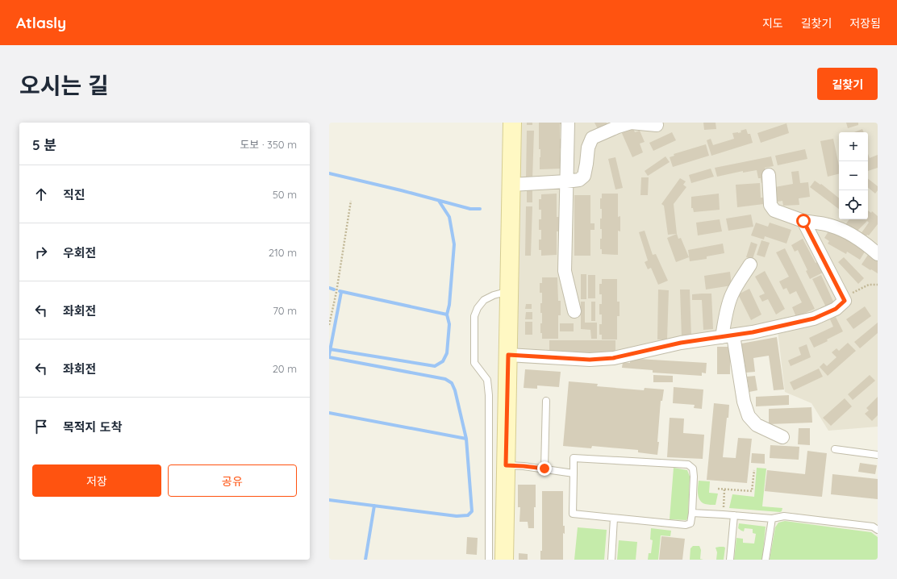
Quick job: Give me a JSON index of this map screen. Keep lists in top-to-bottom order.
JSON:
{
  "page": {
    "header": "Atlasly",
    "nav": ["지도", "길찾기", "저장됨"],
    "title": "오시는 길",
    "buttons": [
      "길찾기",
      ["저장", "공유"]
    ],
    "heading": ["5 분", "도보 · 350 m"],
    "map_buttons": ["+", "−"],
    "list": [
      ["직진", "50 m"],
      ["우회전", "210 m"],
      ["좌회전", "70 m"],
      ["좌회전", "20 m"],
      "목적지 도착"
    ]
  }
}
